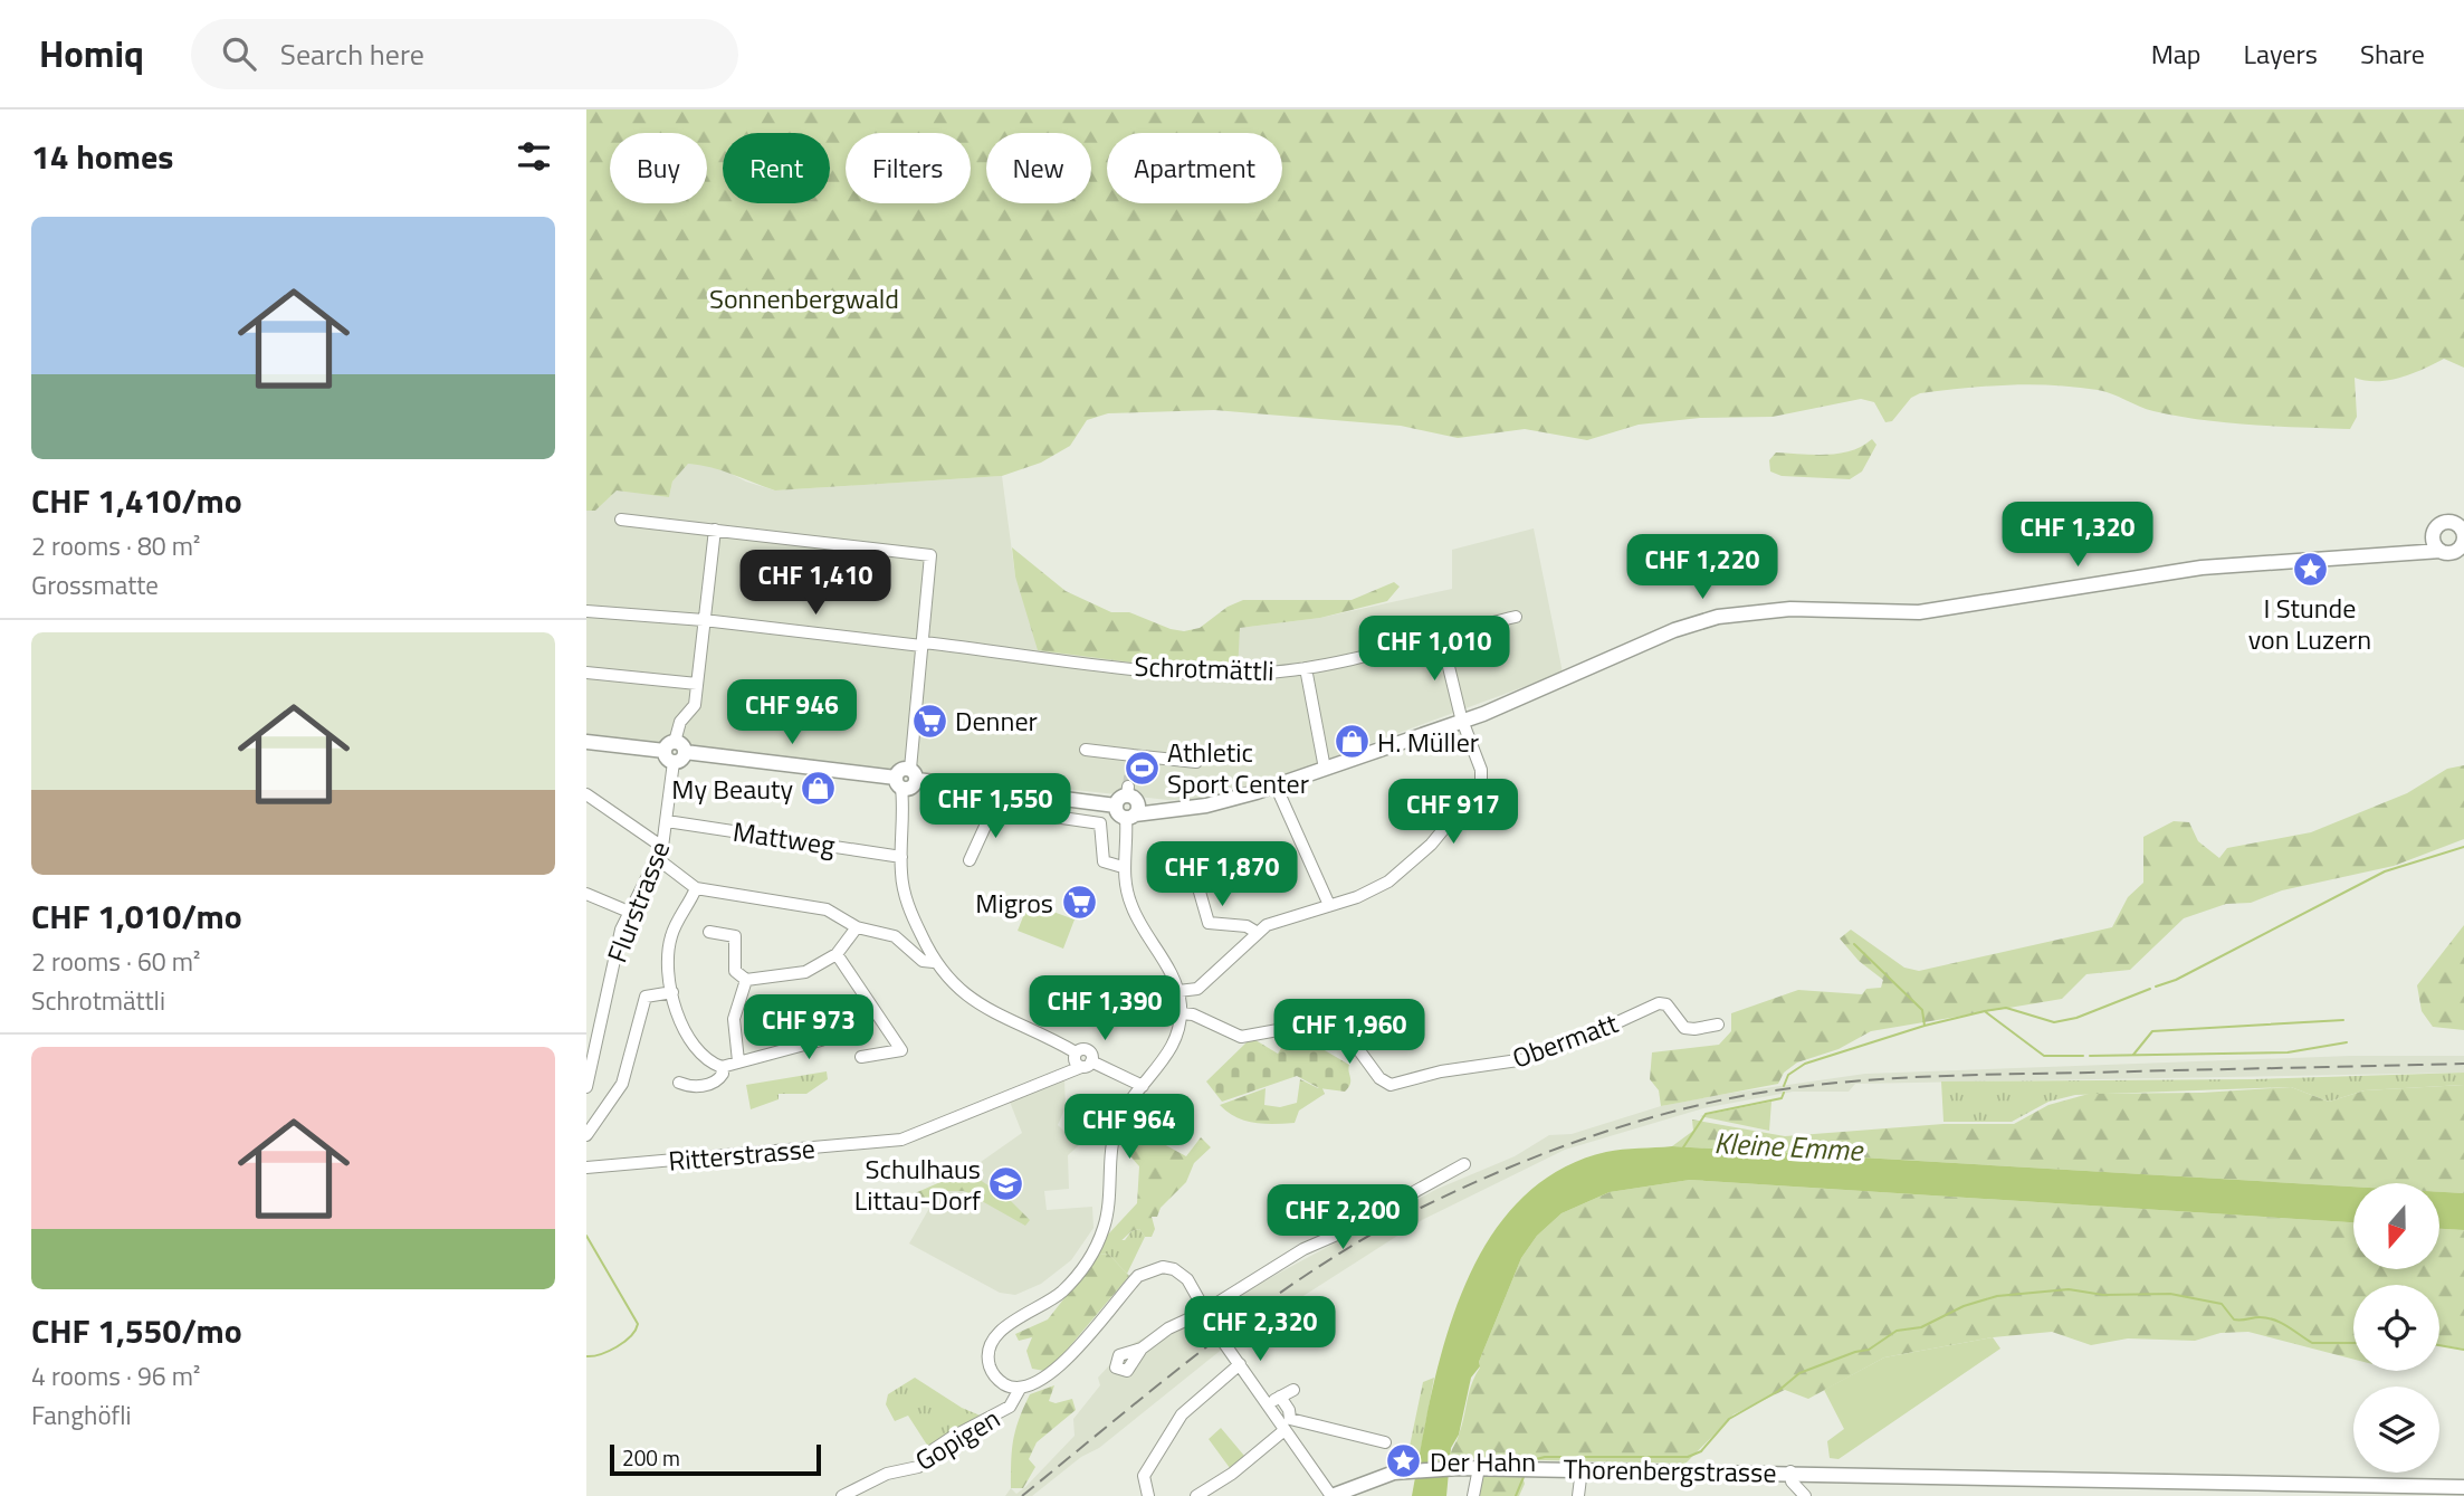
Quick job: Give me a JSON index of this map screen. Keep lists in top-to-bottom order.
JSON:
{
  "streets": {
    "main road": ["Thorenbergstrasse"],
    "street": [
      "Schrotmättli",
      "Mattweg",
      "Flurstrasse",
      "Obermatt",
      "Ritterstrasse",
      "Gopigen"
    ]
  },
  "crossings": [
    ["Mattweg", "Flurstrasse"]
  ],
  "water": ["Kleine Emme"],
  "parks": ["Sonnenbergwald"],
  "places": {
    "place": ["I Stunde von Luzern", "Der Hahn"],
    "supermarket": ["Denner", "Migros"],
    "shop": ["H. Müller", "My Beauty"],
    "sports": ["Athletic Sport Center"],
    "school or university": ["Schulhaus Littau-Dorf"]
  },
  "scale_bar": "200 m",
  "north": "bottom",
  "page": {
    "header": "Homiq",
    "search": "Search here",
    "nav": ["Map", "Layers", "Share"],
    "heading": "14 homes",
    "chip": [
      "Buy",
      "Rent",
      "Filters",
      "New",
      "Apartment"
    ],
    "list": [
      {
        "name": "CHF 1,410/mo",
        "note": "2 rooms · 80 m² · Grossmatte"
      },
      {
        "name": "CHF 1,010/mo",
        "note": "2 rooms · 60 m² · Schrotmättli"
      },
      {
        "name": "CHF 1,550/mo",
        "note": "4 rooms · 96 m² · Fanghöfli"
      }
    ],
    "price": [
      "CHF 1,320",
      "CHF 1,220",
      "CHF 1,410",
      "CHF 1,010",
      "CHF 946",
      "CHF 1,550",
      "CHF 917",
      "CHF 1,870",
      "CHF 1,390",
      "CHF 973",
      "CHF 1,960",
      "CHF 964",
      "CHF 2,200",
      "CHF 2,320"
    ],
    "scale": "200 m"
  }
}
